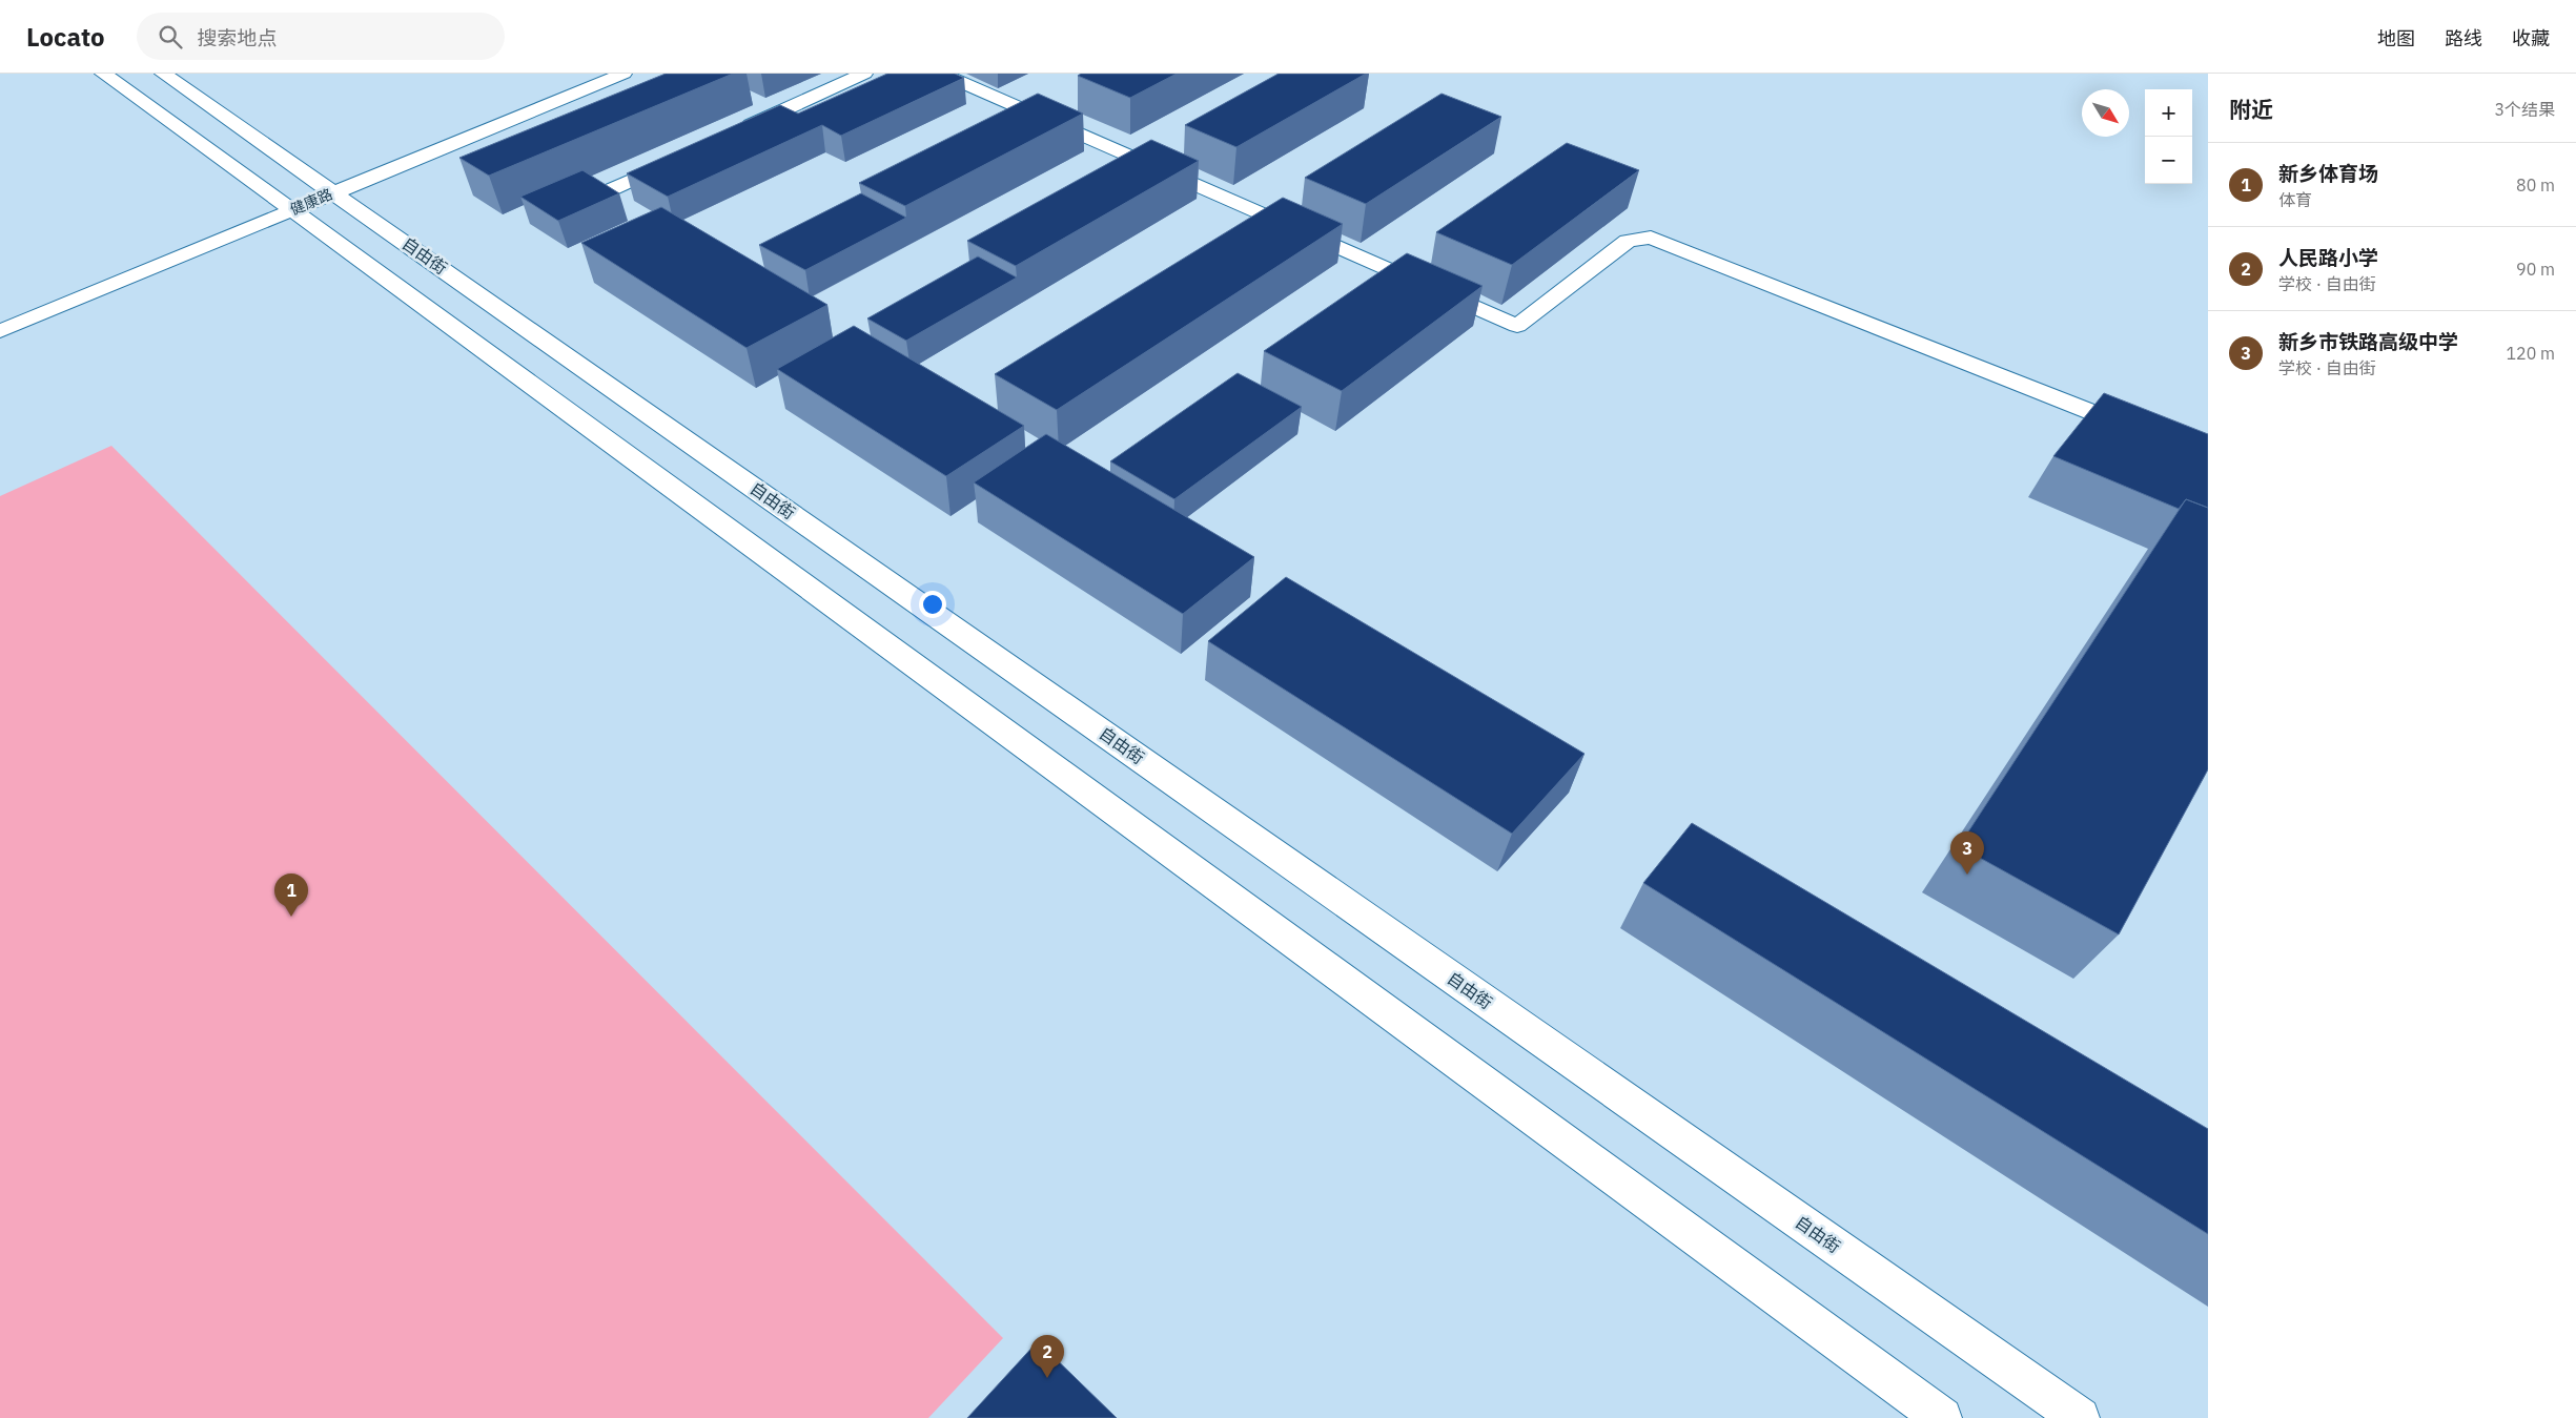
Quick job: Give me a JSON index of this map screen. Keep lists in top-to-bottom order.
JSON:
{
  "streets": {
    "street": ["健康路", "自由街"]
  },
  "crossings": [
    ["健康路", "自由街"]
  ],
  "north": "bottom right",
  "page": {
    "header": "Locato",
    "search": "搜索地点",
    "nav": ["地图", "路线", "收藏"],
    "heading": ["附近", "3个结果"],
    "map_buttons": ["+", "−"],
    "list": [
      {
        "mark": "1",
        "name": "新乡体育场",
        "note": "体育",
        "value": "80 m"
      },
      {
        "mark": "2",
        "name": "人民路小学",
        "note": "学校 · 自由街",
        "value": "90 m"
      },
      {
        "mark": "3",
        "name": "新乡市铁路高级中学",
        "note": "学校 · 自由街",
        "value": "120 m"
      }
    ],
    "pins": ["3", "1", "2"]
  }
}
